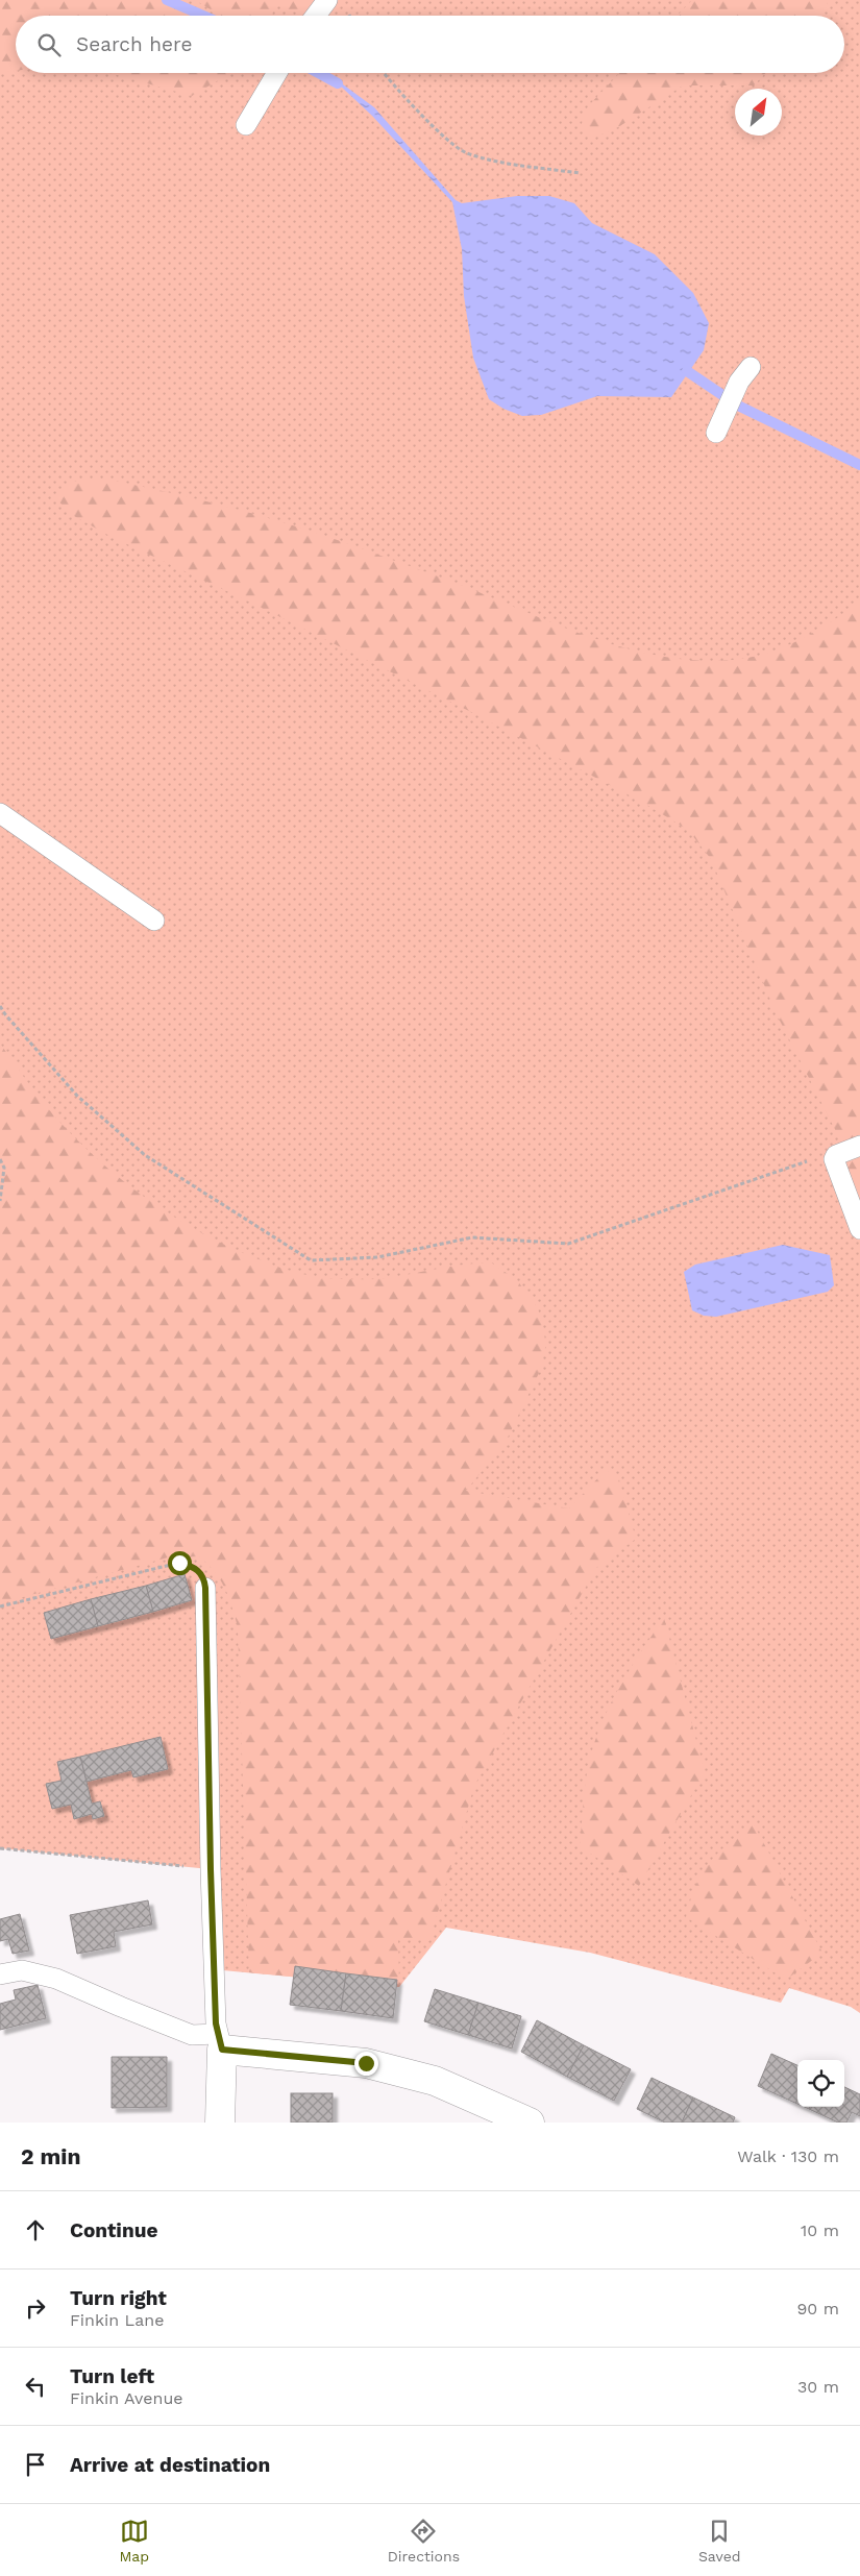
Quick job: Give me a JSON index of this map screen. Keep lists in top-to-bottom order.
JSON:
{
  "north": "top right",
  "page": {
    "search": "Search here",
    "heading": ["2 min", "Walk · 130 m"],
    "list": [
      ["Continue", "10 m"],
      ["Turn right", "Finkin Lane", "90 m"],
      ["Turn left", "Finkin Avenue", "30 m"],
      "Arrive at destination"
    ],
    "nav": ["Map", "Directions", "Saved"]
  }
}
